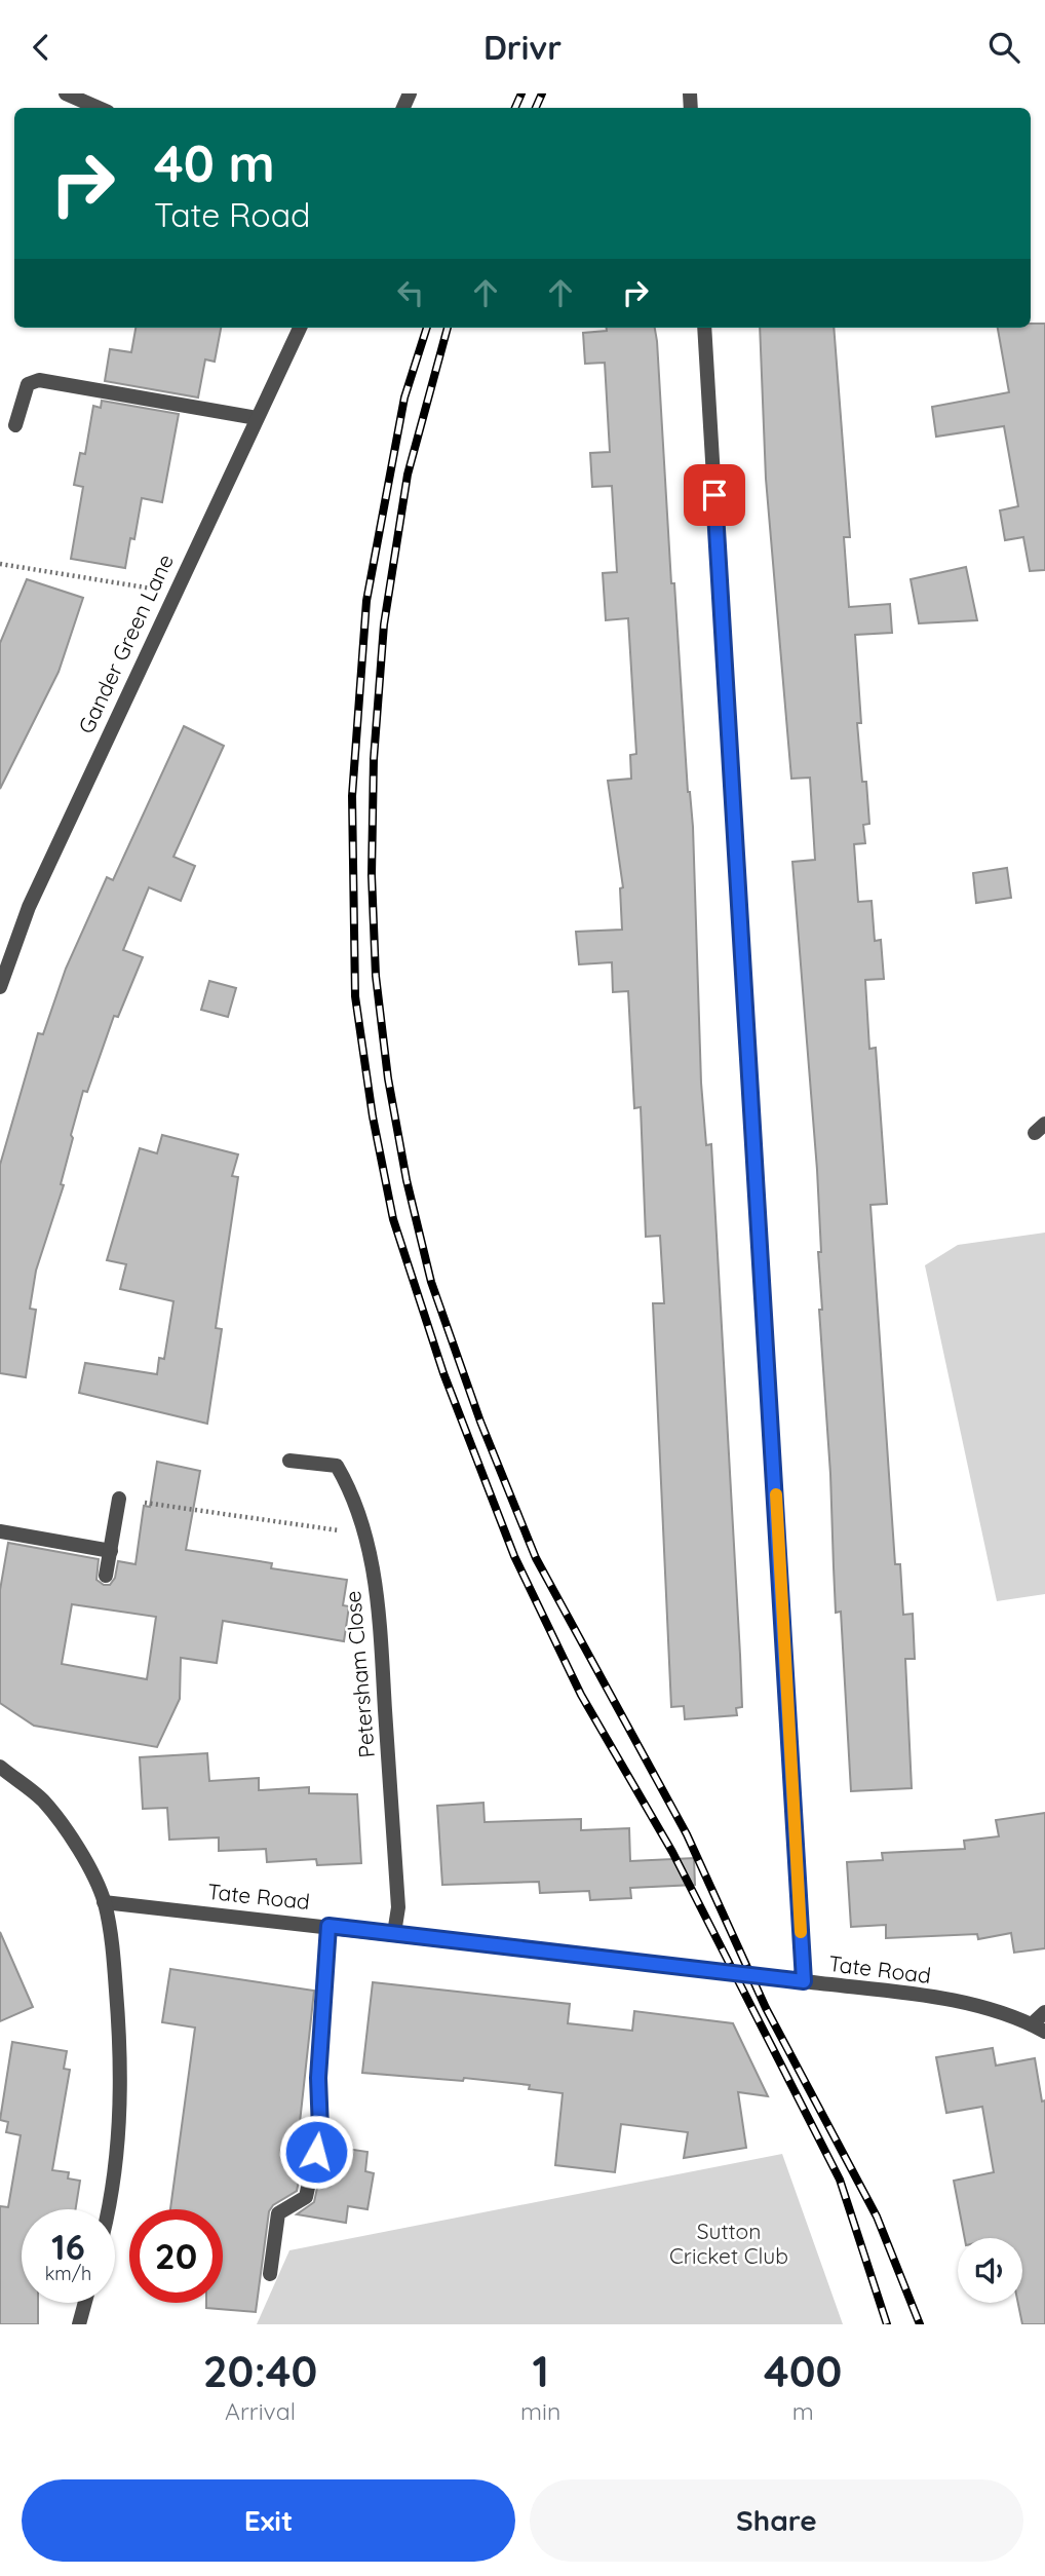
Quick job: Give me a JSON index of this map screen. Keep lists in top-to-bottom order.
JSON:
{
  "streets": {
    "street": ["Gander Green Lane", "Petersham Close", "Tate Road"]
  },
  "crossings": [
    ["Petersham Close", "Tate Road"]
  ],
  "parks": ["Sutton Cricket Club"],
  "page": {
    "header": "Drivr",
    "turn": ["40 m", "Tate Road"],
    "speed": "16 km/h",
    "limit": "20",
    "eta": [
      "20:40",
      "Arrival",
      "1",
      "min",
      "400",
      "m"
    ],
    "buttons": ["Exit", "Share"]
  }
}
